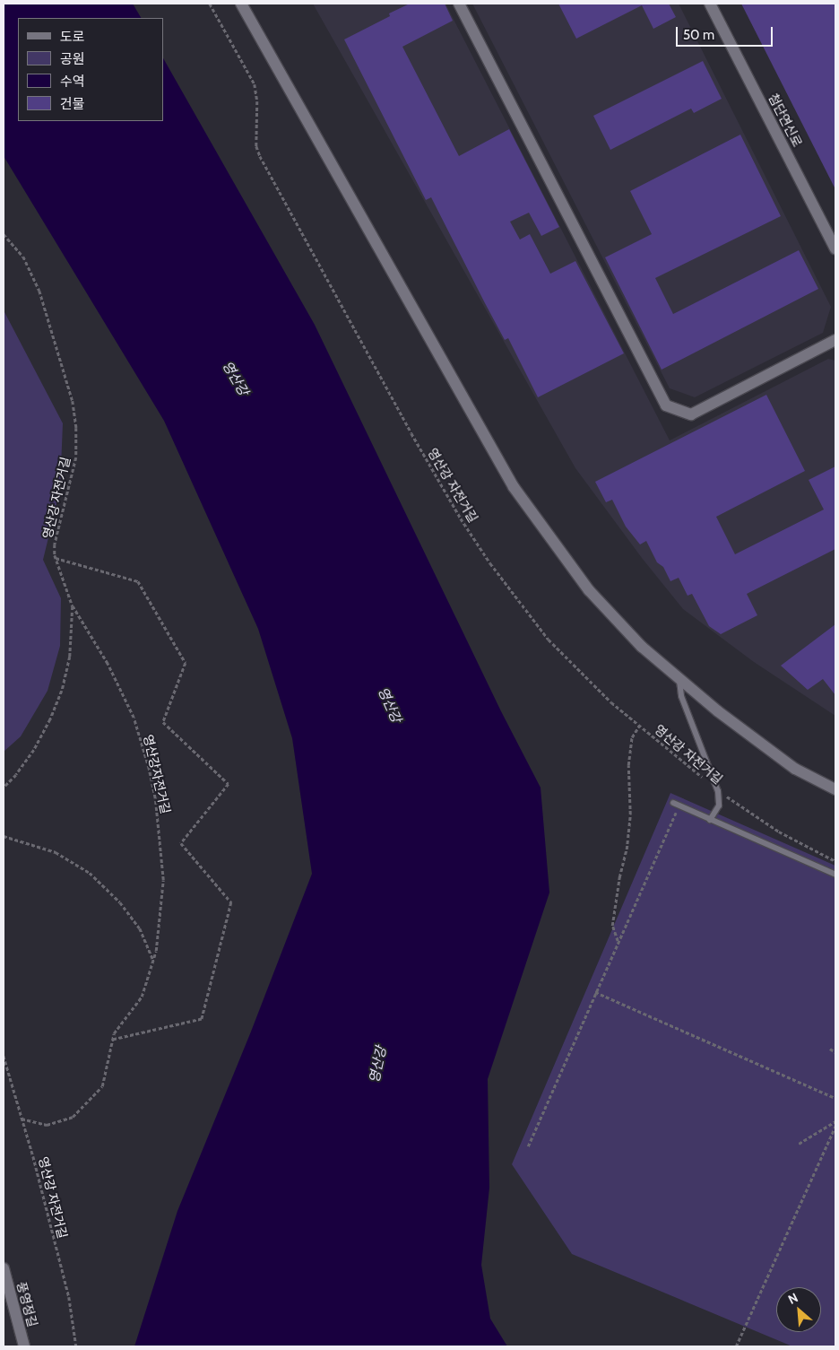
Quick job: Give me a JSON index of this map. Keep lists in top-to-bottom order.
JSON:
{
  "streets": {
    "street": ["첨단연신로", "풍영정길"],
    "path": ["영산강 자전거길", "영산강자전거길"]
  },
  "crossings": [
    ["영산강 자전거길", "영산강자전거길"]
  ],
  "water": ["영산강"],
  "legend": [
    "도로",
    "공원",
    "수역",
    "건물"
  ],
  "scale_bar": "50 m",
  "north": "top left"
}
